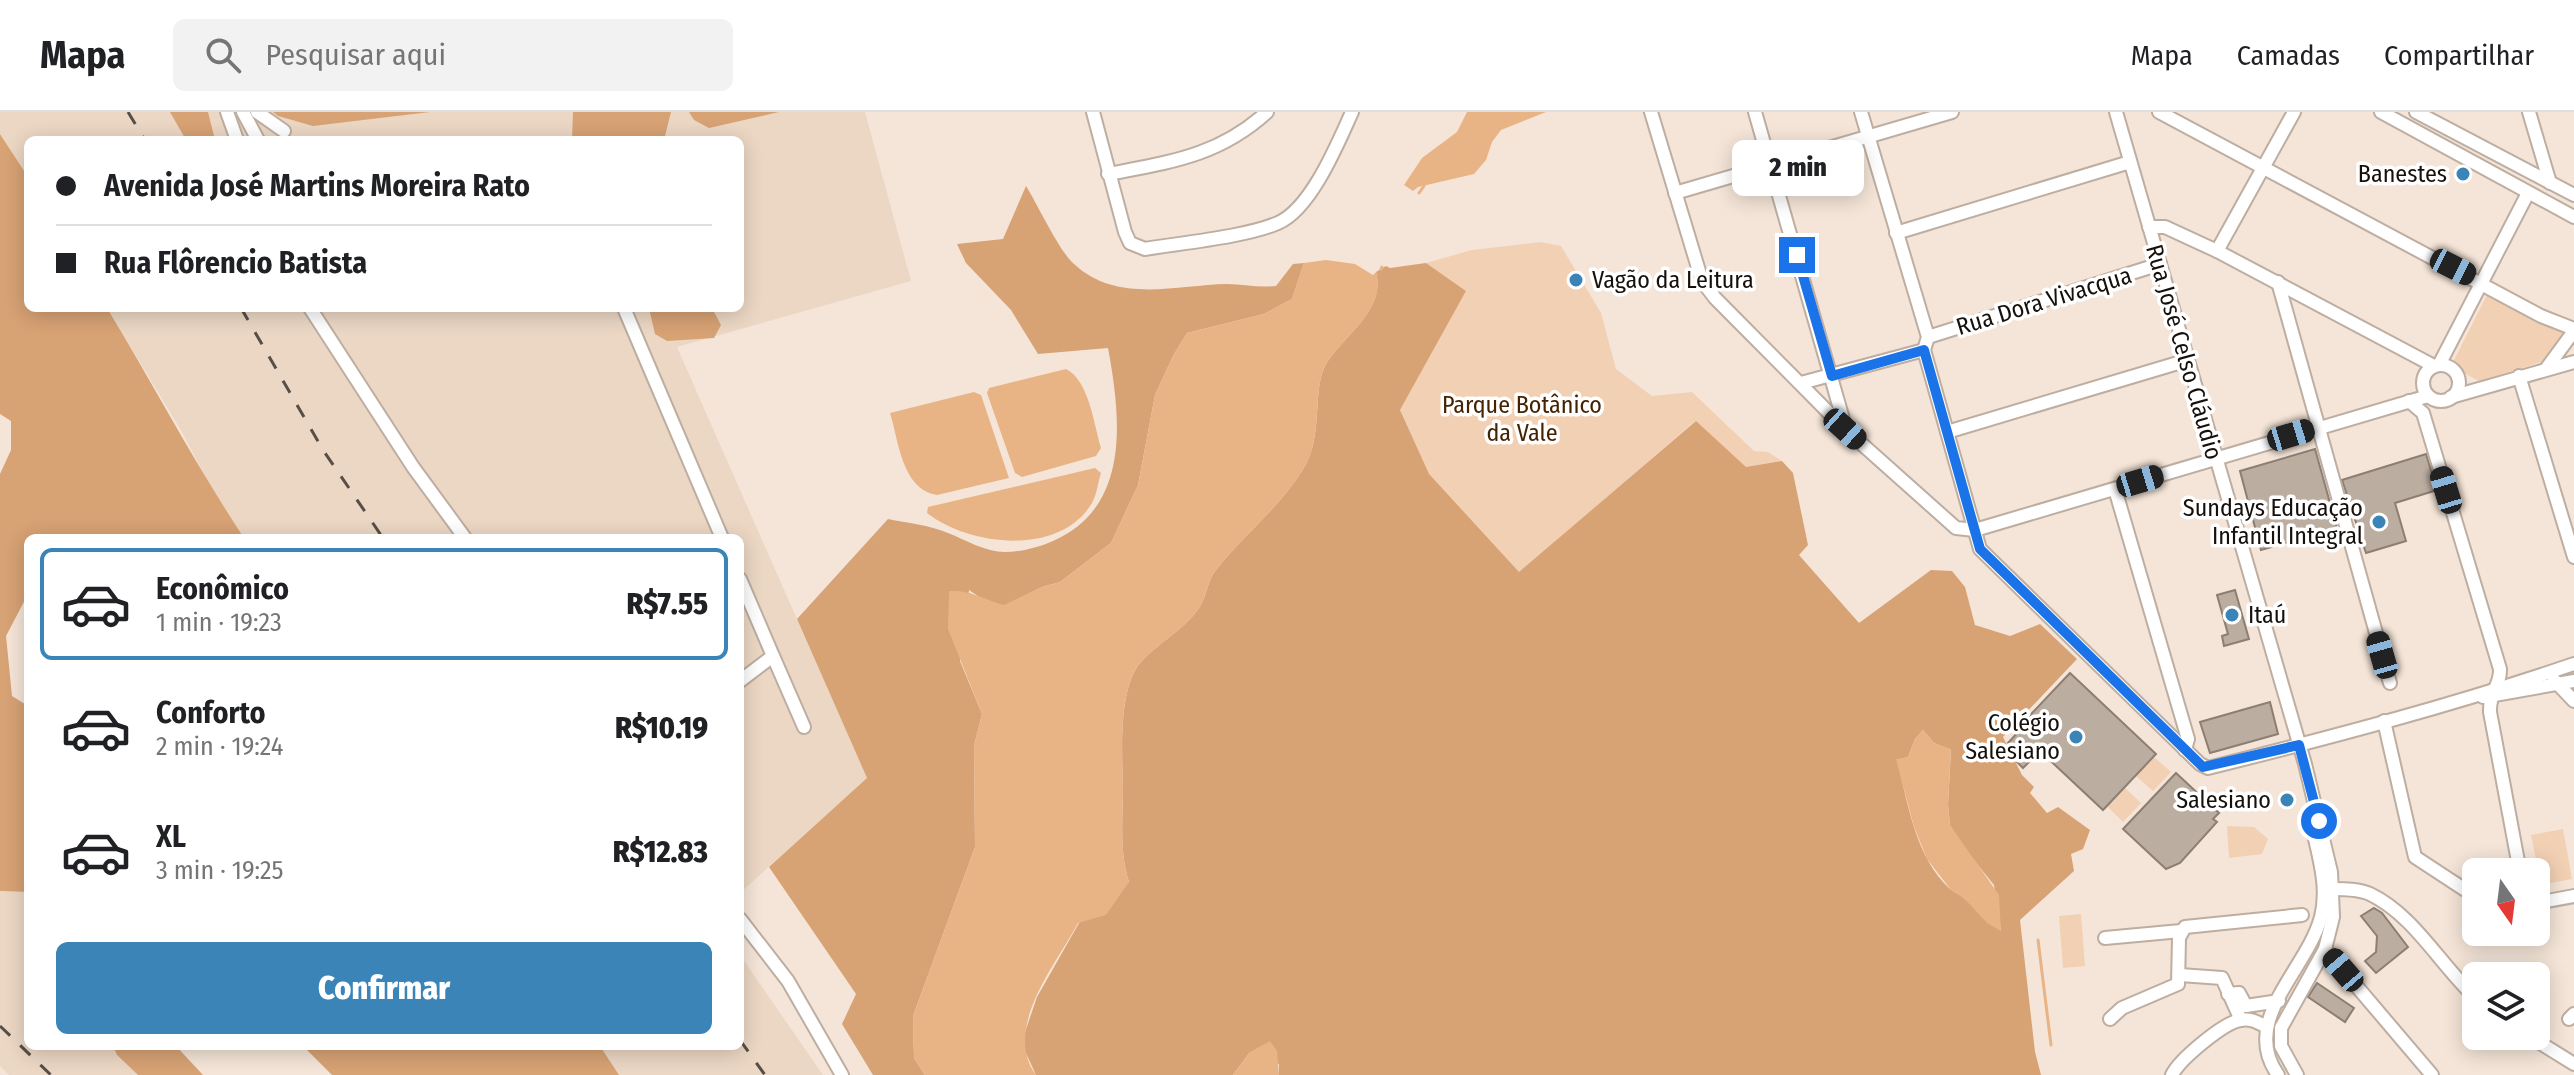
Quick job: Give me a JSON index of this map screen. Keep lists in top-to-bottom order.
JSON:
{
  "streets": {
    "street": ["Rua Dora Vivacqua", "Rua José Celso Cláudio"]
  },
  "crossings": [
    ["Rua Dora Vivacqua", "Rua José Celso Cláudio"]
  ],
  "parks": ["Parque Botânico da Vale"],
  "places": [
    "Banestes",
    "Vagão da Leitura",
    "Sundays Educação Infantil Integral",
    "Itaú",
    "Colégio Salesiano",
    "Salesiano"
  ],
  "north": "bottom",
  "page": {
    "header": "Mapa",
    "search": "Pesquisar aqui",
    "nav": ["Mapa", "Camadas", "Compartilhar"],
    "banner": ["Avenida José Martins Moreira Rato", "Rua Flôrencio Batista"],
    "bubble": "2 min",
    "list": [
      {
        "name": "Econômico",
        "note": "1 min · 19:23",
        "value": "R$7.55"
      },
      {
        "name": "Conforto",
        "note": "2 min · 19:24",
        "value": "R$10.19"
      },
      {
        "name": "XL",
        "note": "3 min · 19:25",
        "value": "R$12.83"
      }
    ],
    "buttons": "Confirmar"
  }
}
